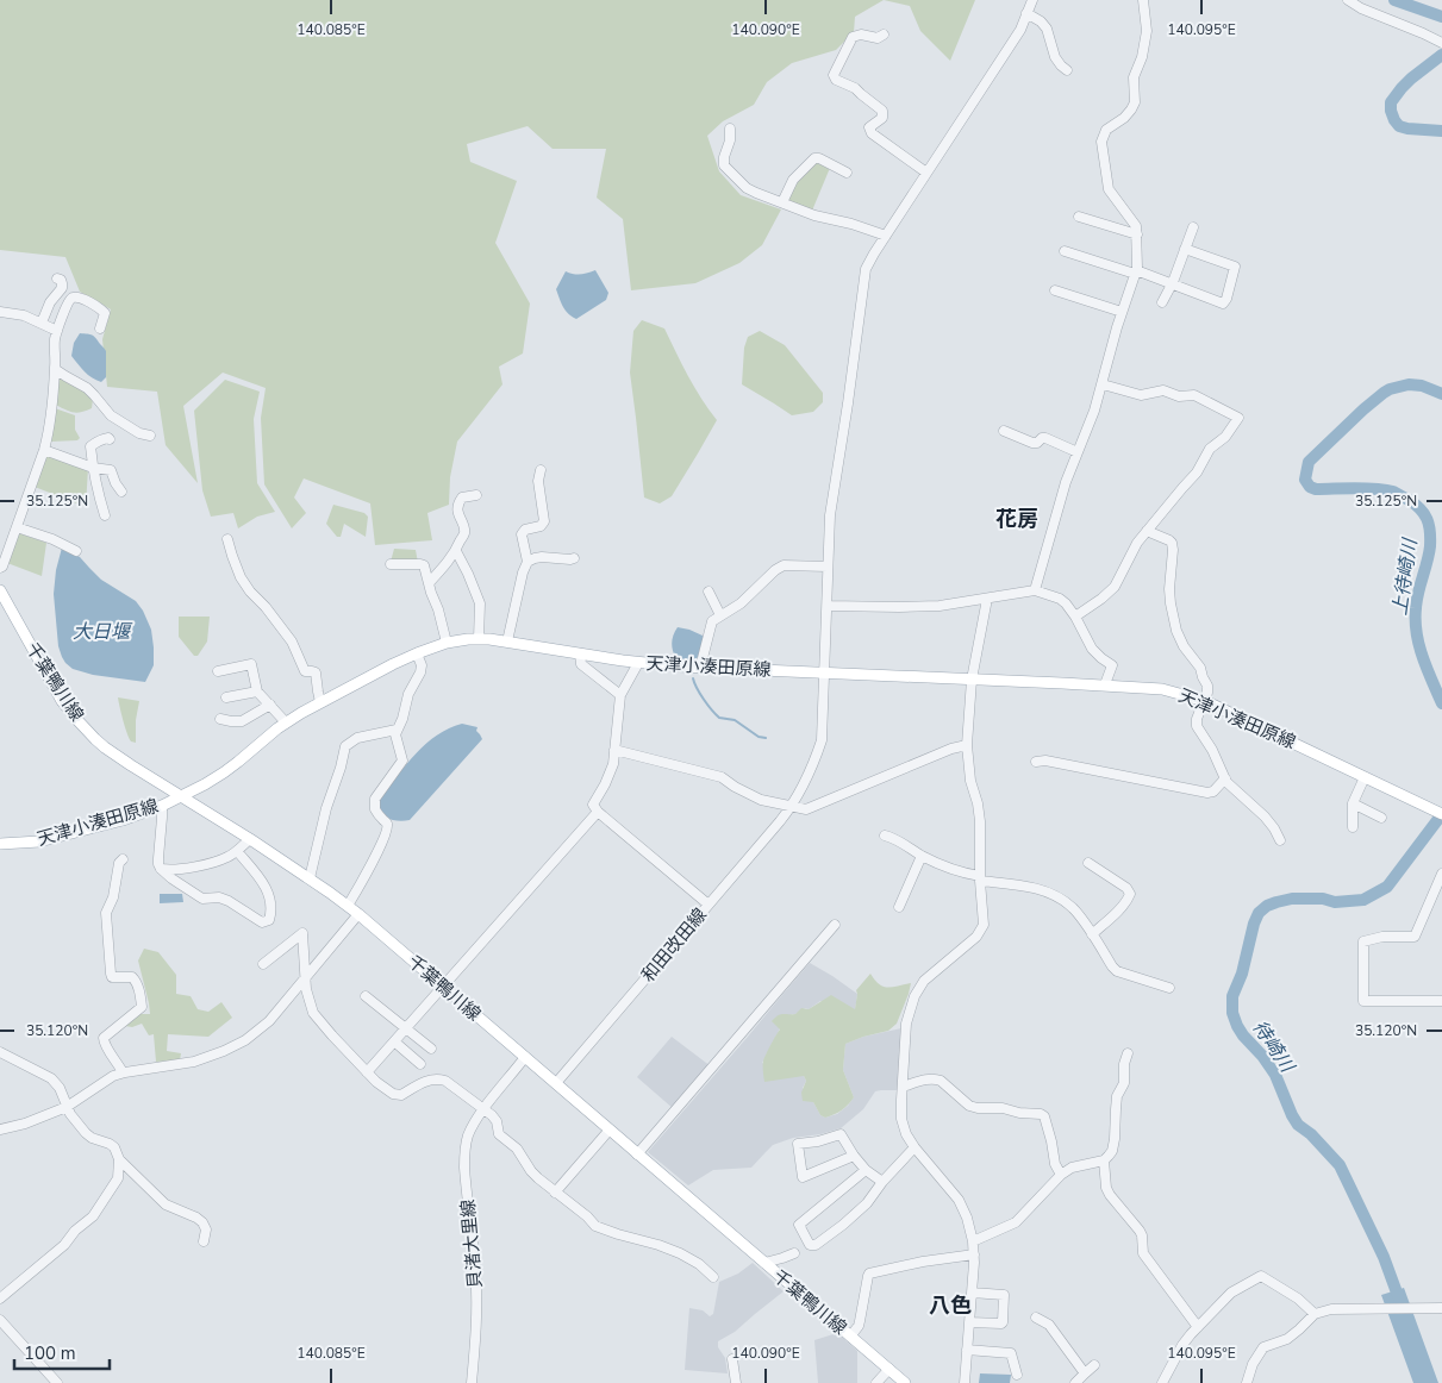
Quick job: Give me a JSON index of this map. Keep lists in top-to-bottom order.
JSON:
{
  "streets": {
    "main road": ["天津小湊田原線", "千葉鴨川線"],
    "street": ["和田改田線", "貝渚大里線"]
  },
  "crossings": [
    ["天津小湊田原線", "千葉鴨川線"],
    ["天津小湊田原線", "和田改田線"],
    ["千葉鴨川線", "和田改田線"],
    ["千葉鴨川線", "貝渚大里線"]
  ],
  "districts": ["花房", "八色"],
  "water": ["上待崎川", "大日堰", "待崎川"],
  "scale_bar": "100 m",
  "coordinates": [
    "140.085°E",
    "140.090°E",
    "140.095°E",
    "35.125°N",
    "35.120°N"
  ]
}
